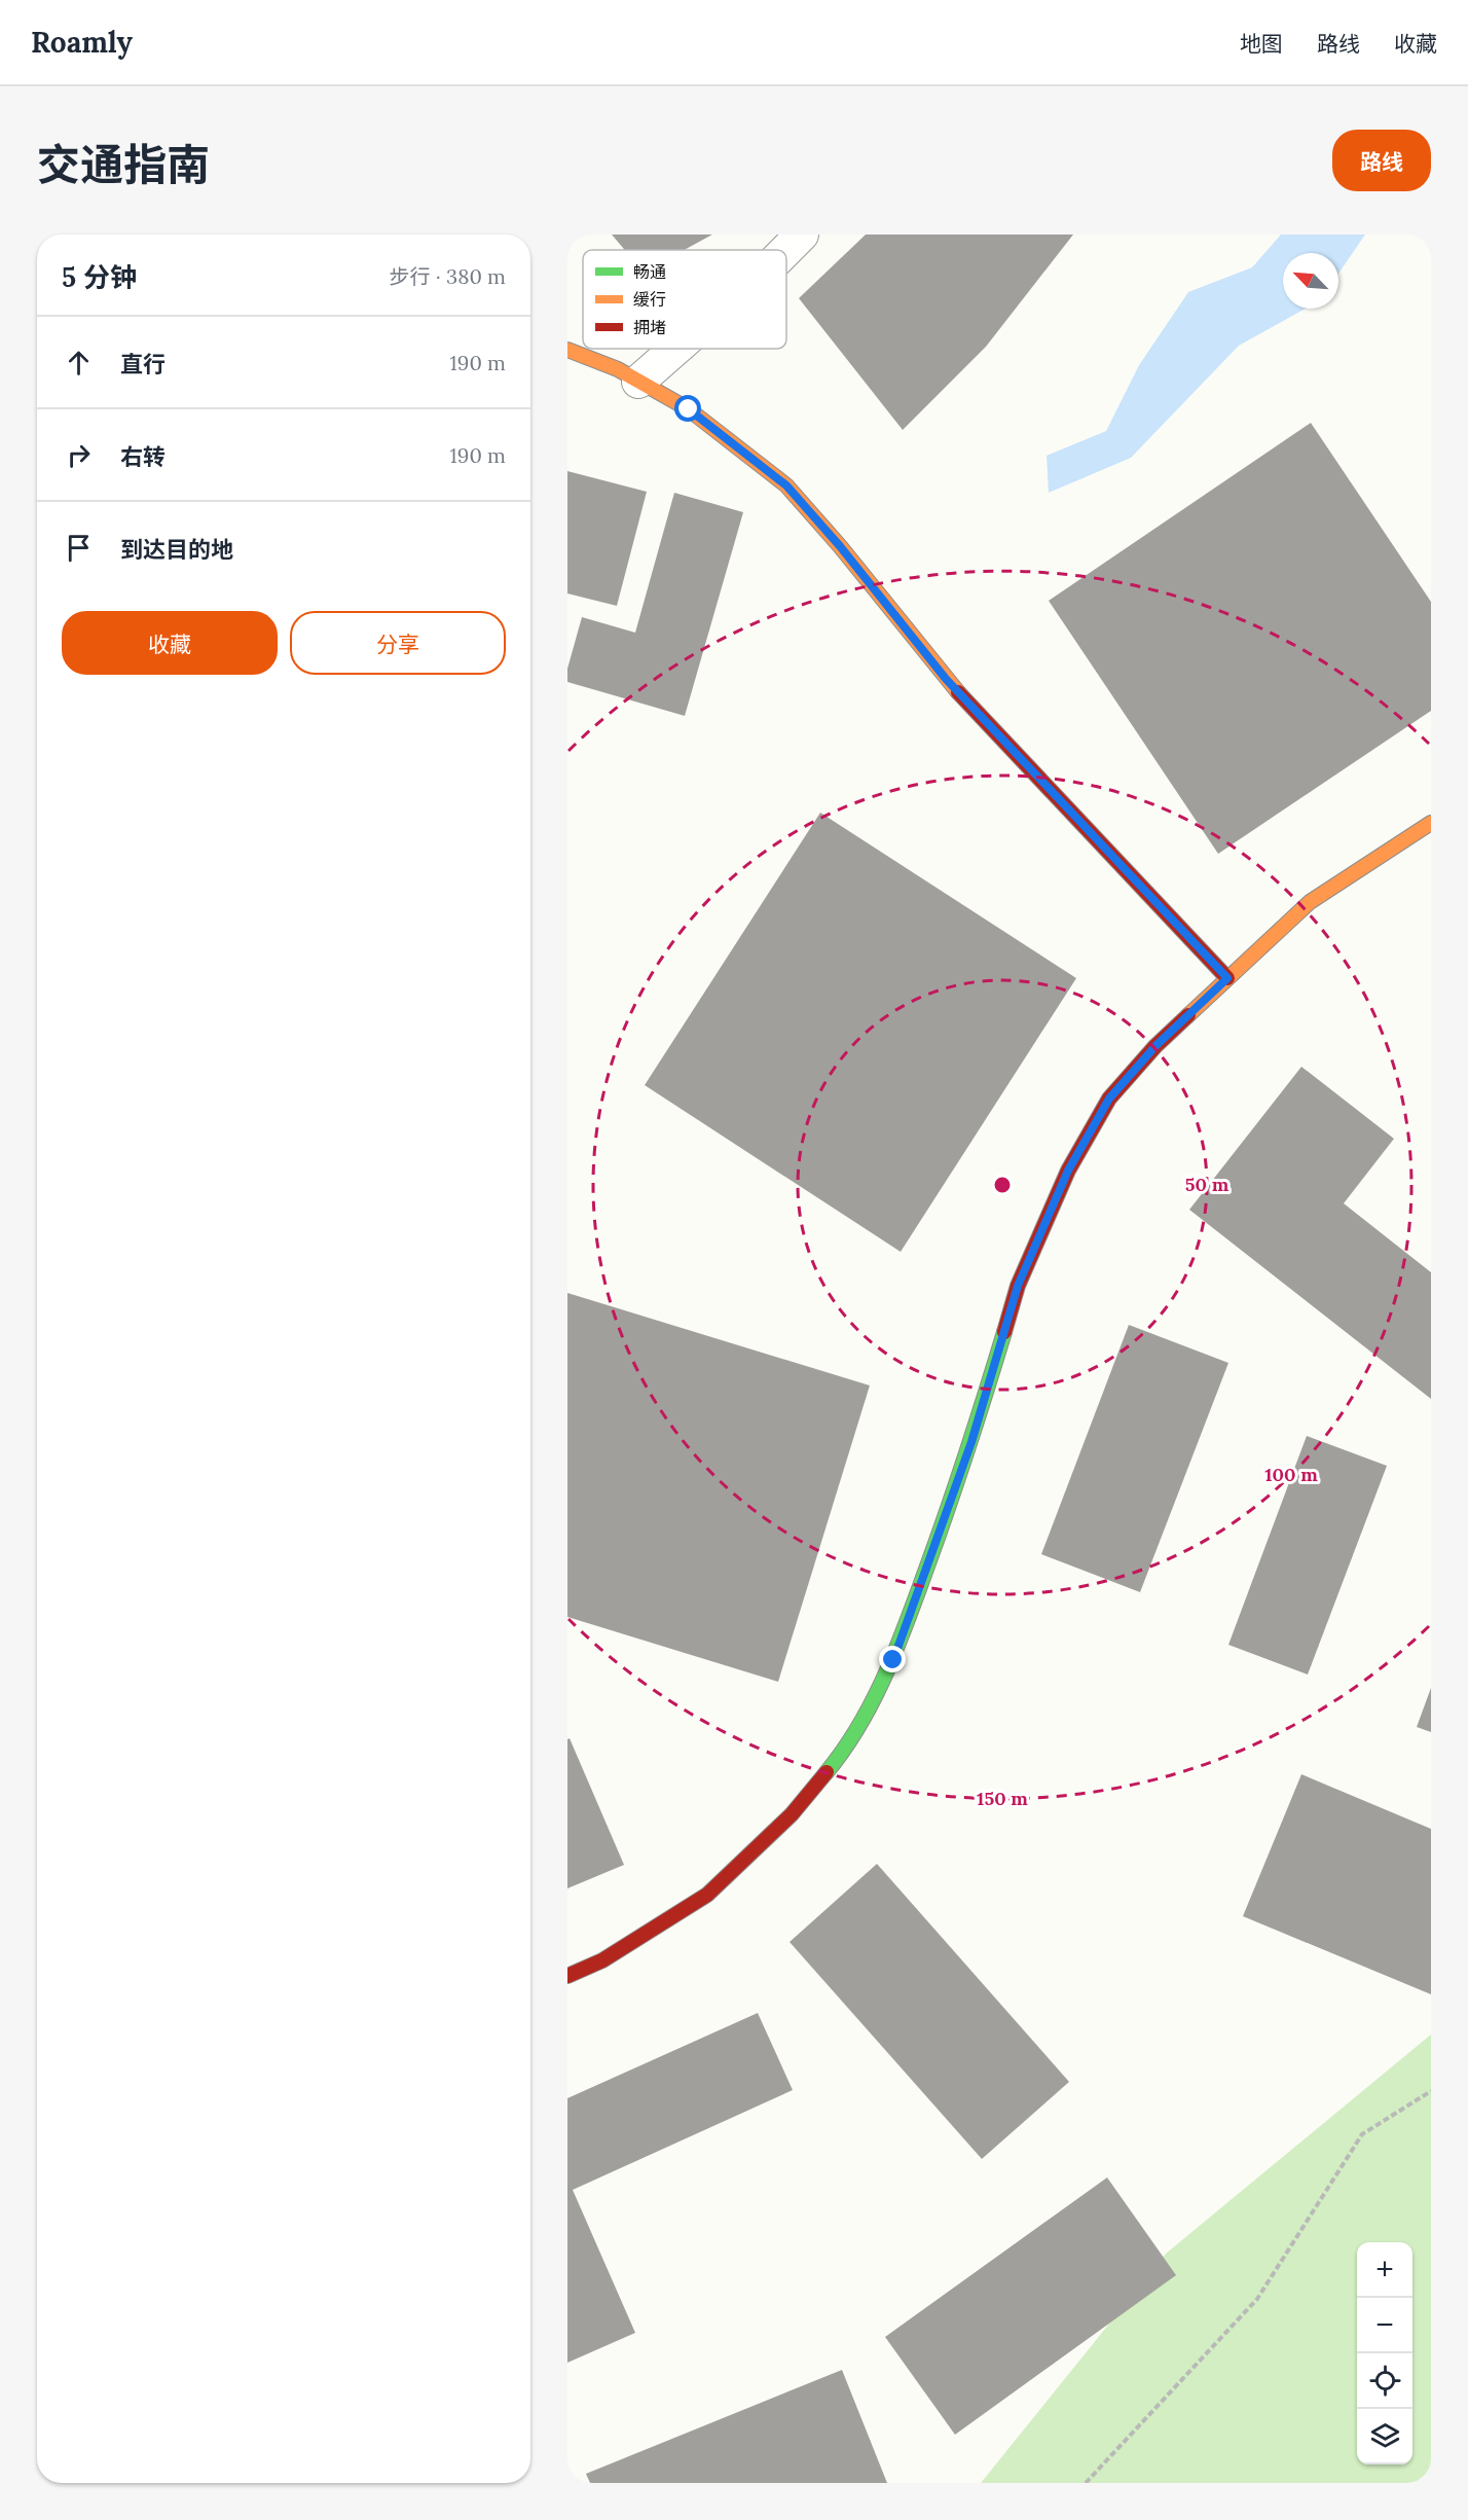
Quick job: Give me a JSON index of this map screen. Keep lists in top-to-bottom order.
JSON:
{
  "legend": ["畅通", "缓行", "拥堵"],
  "north": "top left",
  "page": {
    "header": "Roamly",
    "nav": ["地图", "路线", "收藏"],
    "title": "交通指南",
    "buttons": [
      "路线",
      ["收藏", "分享"]
    ],
    "heading": ["5 分钟", "步行 · 380 m"],
    "list": [
      ["直行", "190 m"],
      ["右转", "190 m"],
      "到达目的地"
    ],
    "map_buttons": ["+", "−"]
  },
  "rings": ["50 m", "100 m", "150 m"]
}
